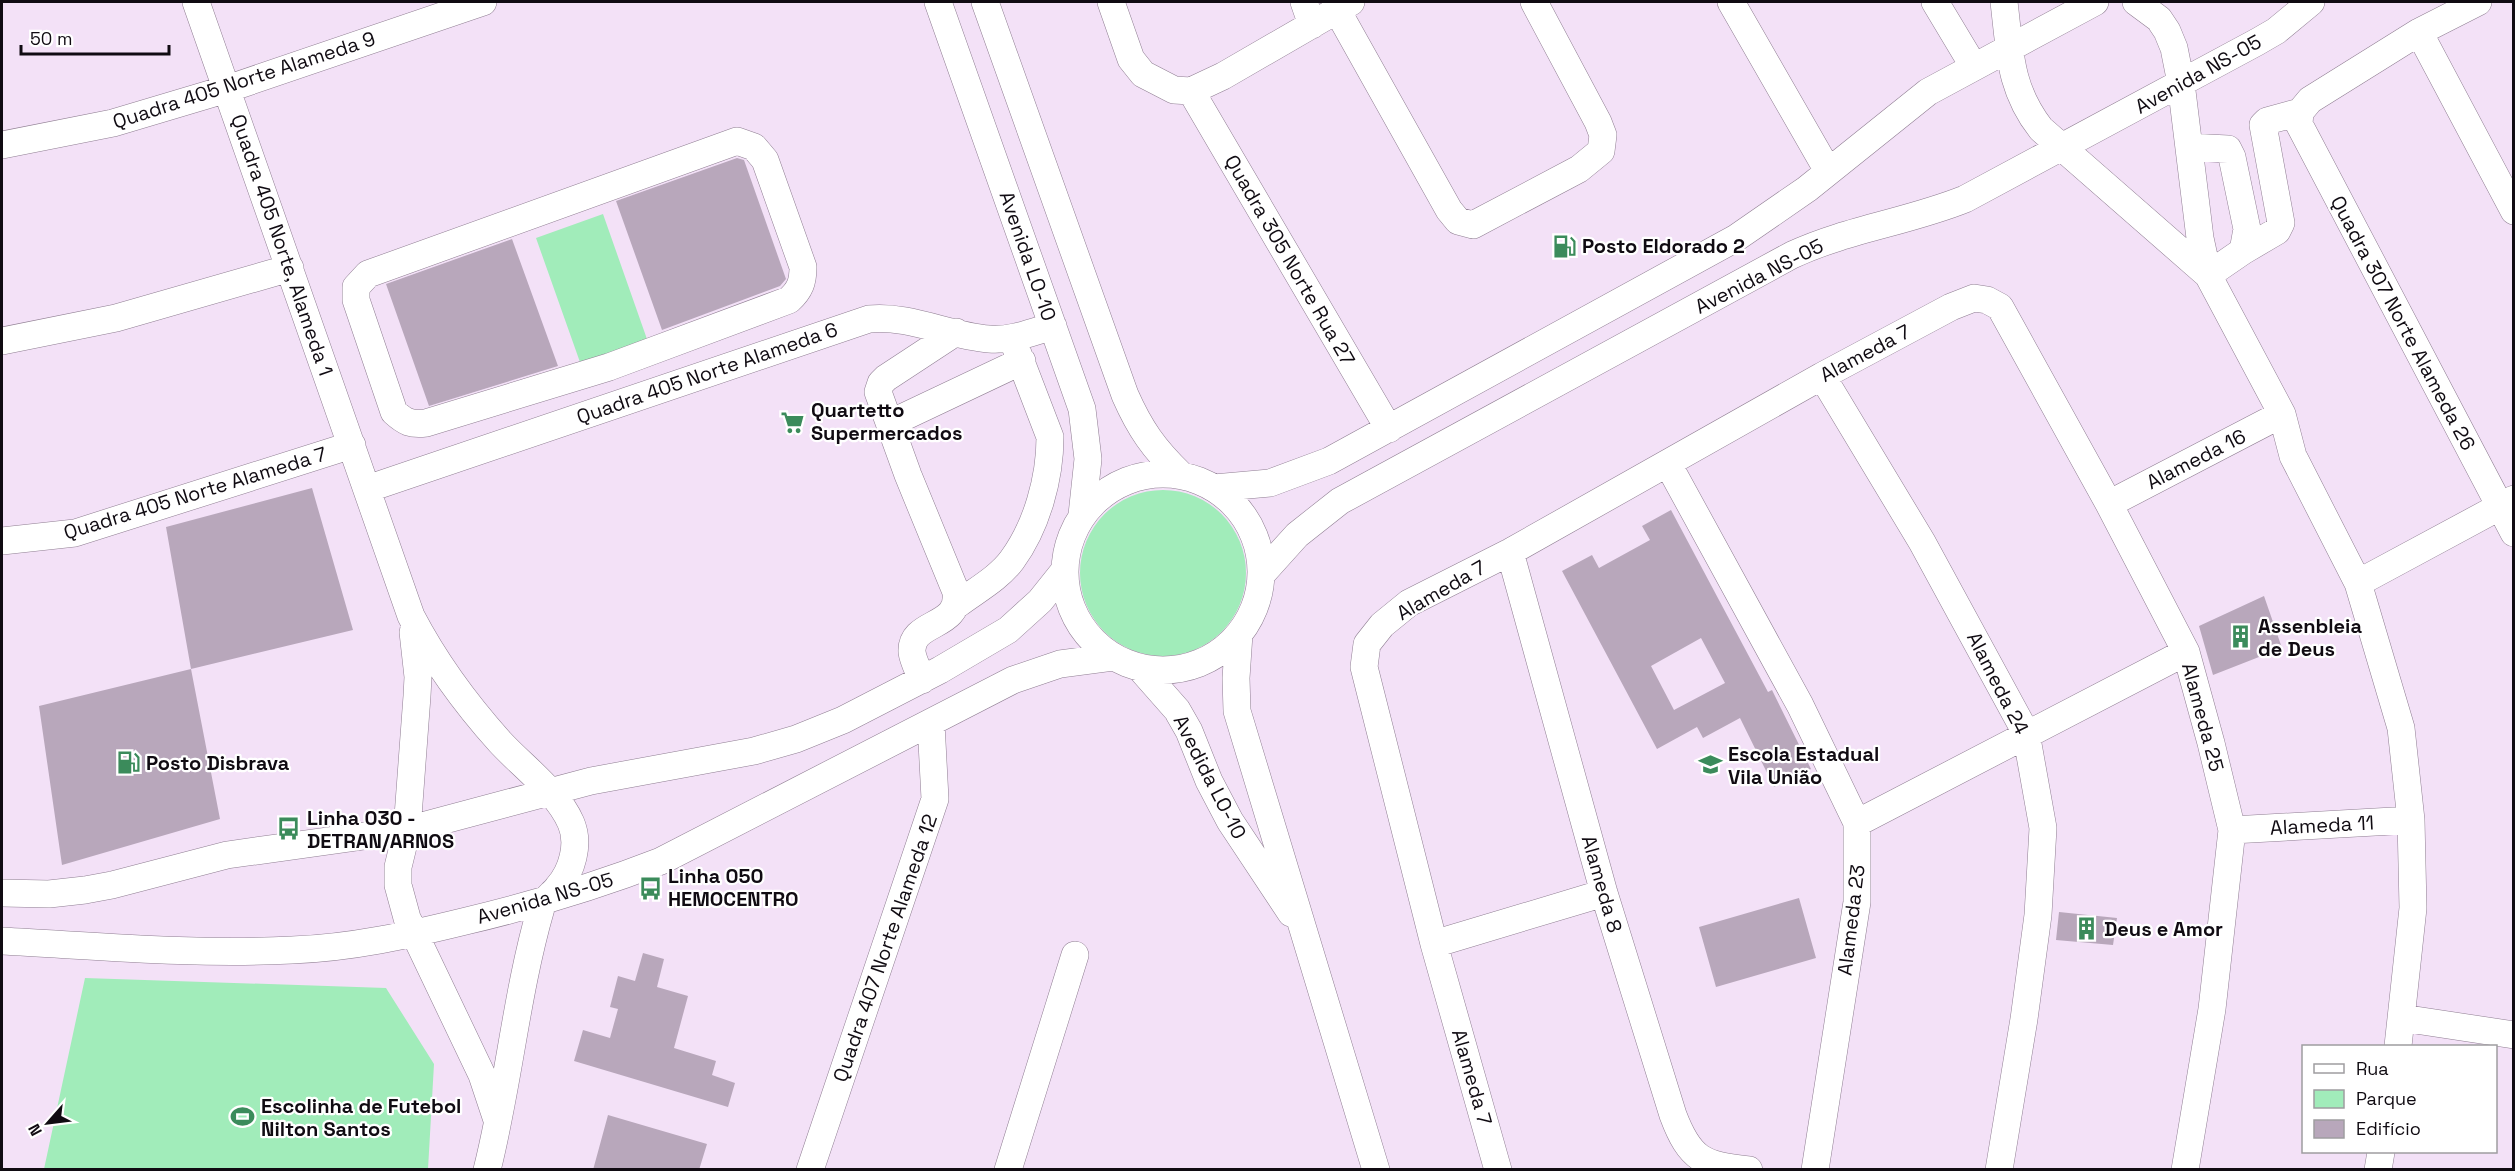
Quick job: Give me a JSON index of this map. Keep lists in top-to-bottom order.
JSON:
{
  "streets": {
    "street": [
      "Avenida NS-05",
      "Quadra 405 Norte Alameda 9",
      "Quadra 405 Norte, Alameda 1",
      "Avenida LO-10",
      "Quadra 305 Norte Rua 27",
      "Quadra 307 Norte Alameda 26",
      "Alameda 7",
      "Quadra 405 Norte Alameda 6",
      "Alameda 16",
      "Quadra 405 Norte Alameda 7",
      "Alameda 24",
      "Alameda 25",
      "Avedida LO-10",
      "Alameda 11",
      "Alameda 8",
      "Alameda 23",
      "Quadra 407 Norte Alameda 12"
    ]
  },
  "crossings": [
    ["Avenida NS-05", "Avenida LO-10"],
    ["Avenida NS-05", "Quadra 305 Norte Rua 27"],
    ["Avenida NS-05", "Avedida LO-10"],
    ["Avenida NS-05", "Quadra 407 Norte Alameda 12"],
    ["Quadra 405 Norte Alameda 9", "Quadra 405 Norte, Alameda 1"],
    ["Quadra 405 Norte, Alameda 1", "Quadra 405 Norte Alameda 6"],
    ["Quadra 405 Norte, Alameda 1", "Quadra 405 Norte Alameda 7"],
    ["Avenida LO-10", "Quadra 405 Norte Alameda 6"],
    ["Avenida LO-10", "Avedida LO-10"],
    ["Alameda 7", "Alameda 24"],
    ["Alameda 7", "Alameda 25"],
    ["Alameda 7", "Alameda 8"],
    ["Alameda 7", "Alameda 23"],
    ["Alameda 16", "Alameda 25"],
    ["Alameda 25", "Alameda 11"]
  ],
  "places": {
    "fuel station": ["Posto Eldorado 2", "Posto Disbrava"],
    "supermarket": ["Quartetto Supermercados"],
    "building": ["Assenbleia de Deus", "Deus e Amor"],
    "school or university": ["Escola Estadual Vila União"],
    "bus stop": ["Linha 030 - DETRAN/ARNOS", "Linha 050 HEMOCENTRO"],
    "sports": ["Escolinha de Futebol Nilton Santos"]
  },
  "legend": ["Rua", "Parque", "Edifício"],
  "scale_bar": "50 m",
  "north": "bottom left"
}
